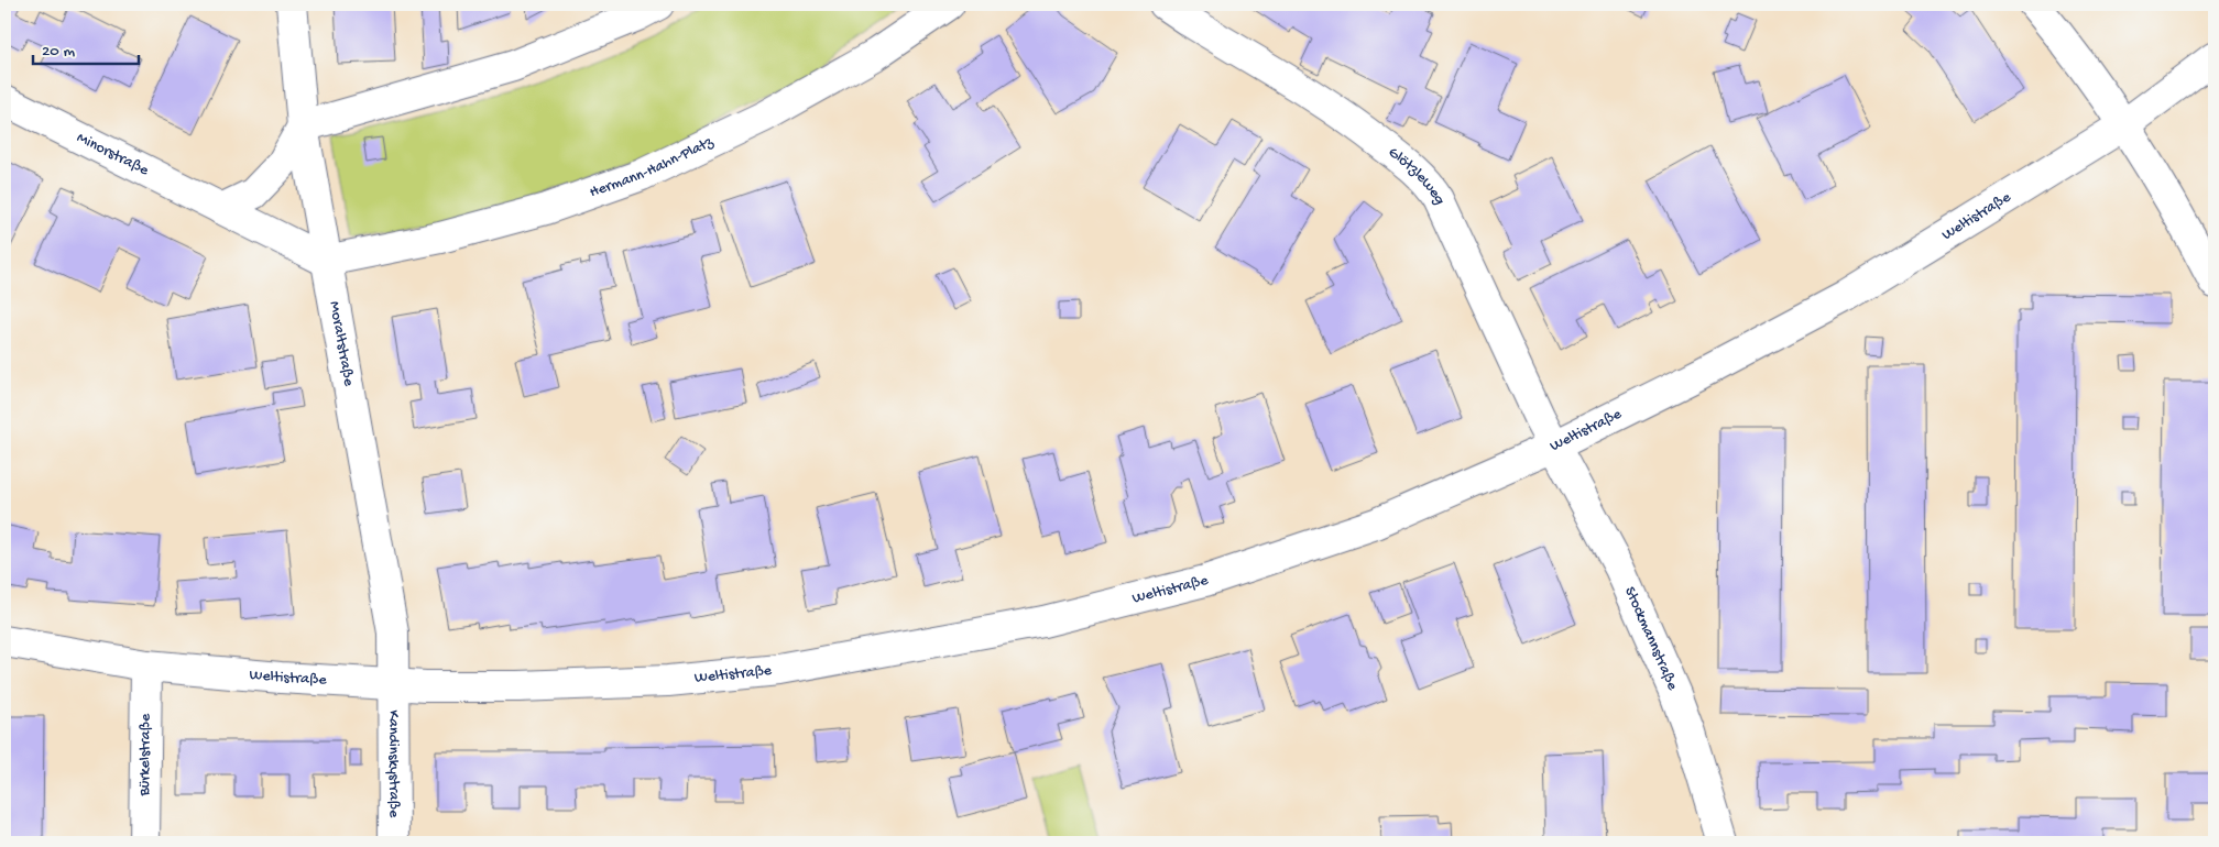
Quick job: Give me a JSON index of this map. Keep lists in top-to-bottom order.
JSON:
{
  "streets": {
    "street": [
      "Minorstraße",
      "Hermann-Hahn-Platz",
      "Glötzleweg",
      "Weltistraße",
      "Moraltstraße",
      "Stockmannstraße",
      "Bürkelstraße",
      "Kandinskystraße"
    ]
  },
  "crossings": [
    ["Minorstraße", "Hermann-Hahn-Platz"],
    ["Minorstraße", "Moraltstraße"],
    ["Hermann-Hahn-Platz", "Moraltstraße"],
    ["Glötzleweg", "Weltistraße"],
    ["Glötzleweg", "Stockmannstraße"],
    ["Weltistraße", "Moraltstraße"],
    ["Weltistraße", "Stockmannstraße"],
    ["Weltistraße", "Bürkelstraße"],
    ["Weltistraße", "Kandinskystraße"],
    ["Moraltstraße", "Kandinskystraße"]
  ],
  "scale_bar": "20 m"
}
